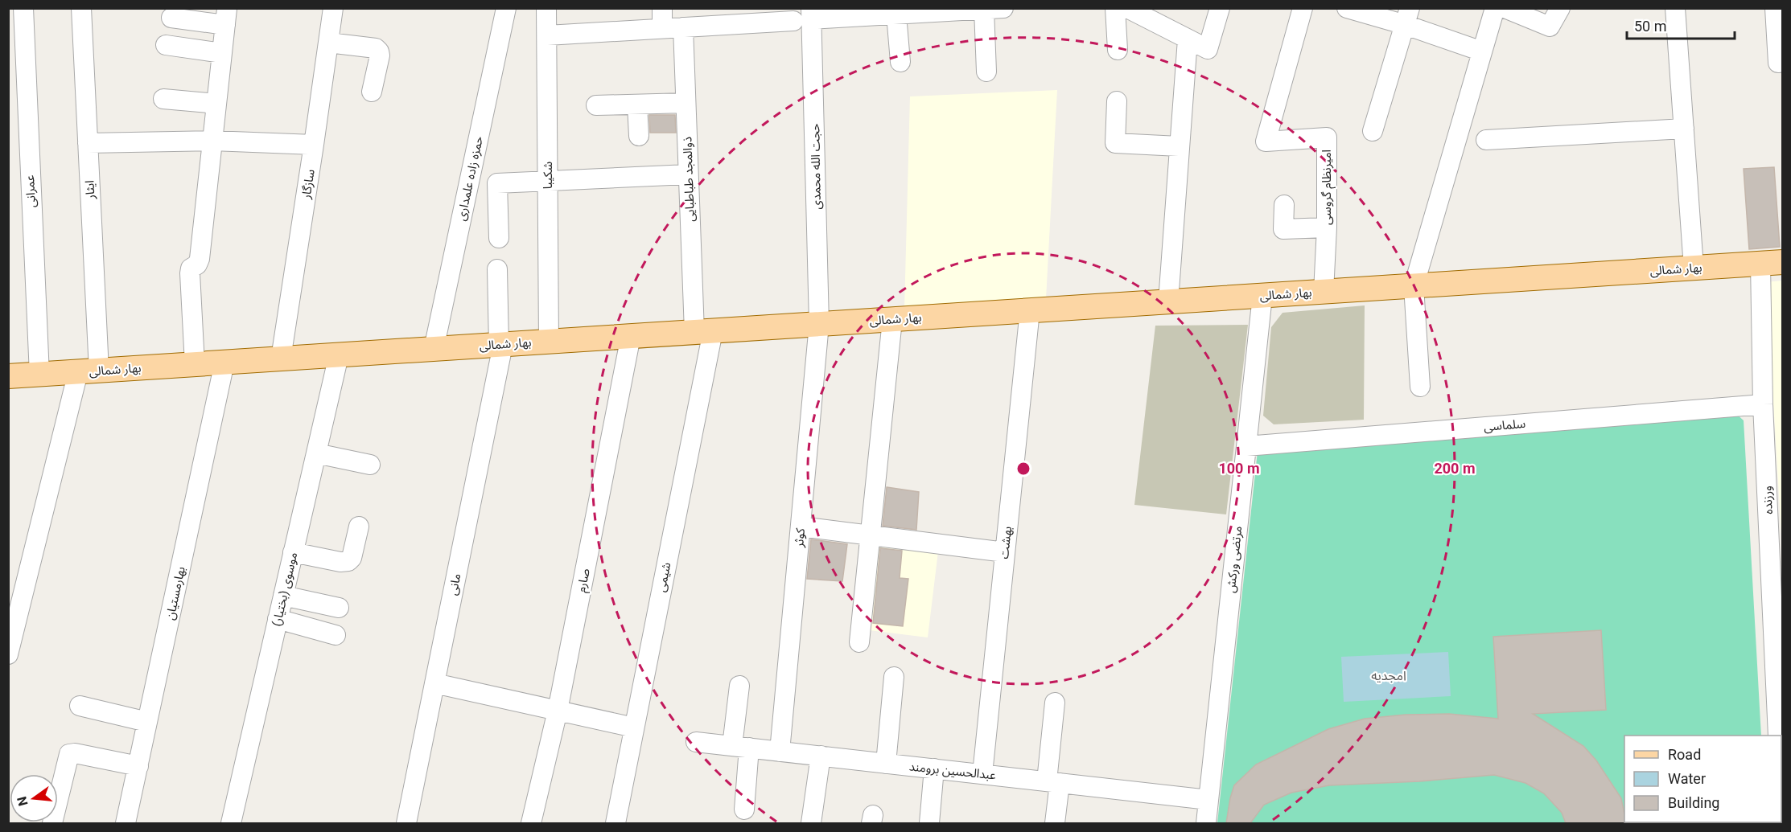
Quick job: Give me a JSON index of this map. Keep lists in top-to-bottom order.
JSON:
{
  "streets": {
    "main road": ["بهار شمالی"],
    "street": [
      "حجت الله محمدی",
      "شکیبا",
      "حمزه زاده علمداری",
      "ذوالمجد طباطبایی",
      "سازگار",
      "امیرنظام گروسی",
      "ایثار",
      "عمرانی",
      "سلماسی",
      "ورزنده",
      "کوثر",
      "بهشت",
      "مرتضی ورکش",
      "شیمی",
      "صارم",
      "مانی",
      "موسوی (بختیار)",
      "بهارمستیان",
      "عبدالحسین برومند"
    ]
  },
  "crossings": [
    ["حجت الله محمدی", "بهار شمالی"],
    ["حجت الله محمدی", "کوثر"],
    ["شکیبا", "بهار شمالی"],
    ["حمزه زاده علمداری", "بهار شمالی"],
    ["ذوالمجد طباطبایی", "بهار شمالی"],
    ["ذوالمجد طباطبایی", "شیمی"],
    ["سازگار", "بهار شمالی"],
    ["امیرنظام گروسی", "بهار شمالی"],
    ["ایثار", "بهار شمالی"],
    ["عمرانی", "بهار شمالی"],
    ["بهار شمالی", "ورزنده"],
    ["بهار شمالی", "کوثر"],
    ["بهار شمالی", "بهشت"],
    ["بهار شمالی", "مرتضی ورکش"],
    ["بهار شمالی", "شیمی"],
    ["بهار شمالی", "صارم"],
    ["بهار شمالی", "مانی"],
    ["بهار شمالی", "موسوی (بختیار)"],
    ["بهار شمالی", "بهارمستیان"],
    ["سلماسی", "ورزنده"],
    ["سلماسی", "مرتضی ورکش"],
    ["کوثر", "عبدالحسین برومند"],
    ["بهشت", "عبدالحسین برومند"],
    ["مرتضی ورکش", "عبدالحسین برومند"]
  ],
  "districts": ["امجدیه"],
  "legend": ["Road", "Water", "Building"],
  "scale_bar": "50 m",
  "north": "left",
  "rings": ["100 m", "200 m"]
}
